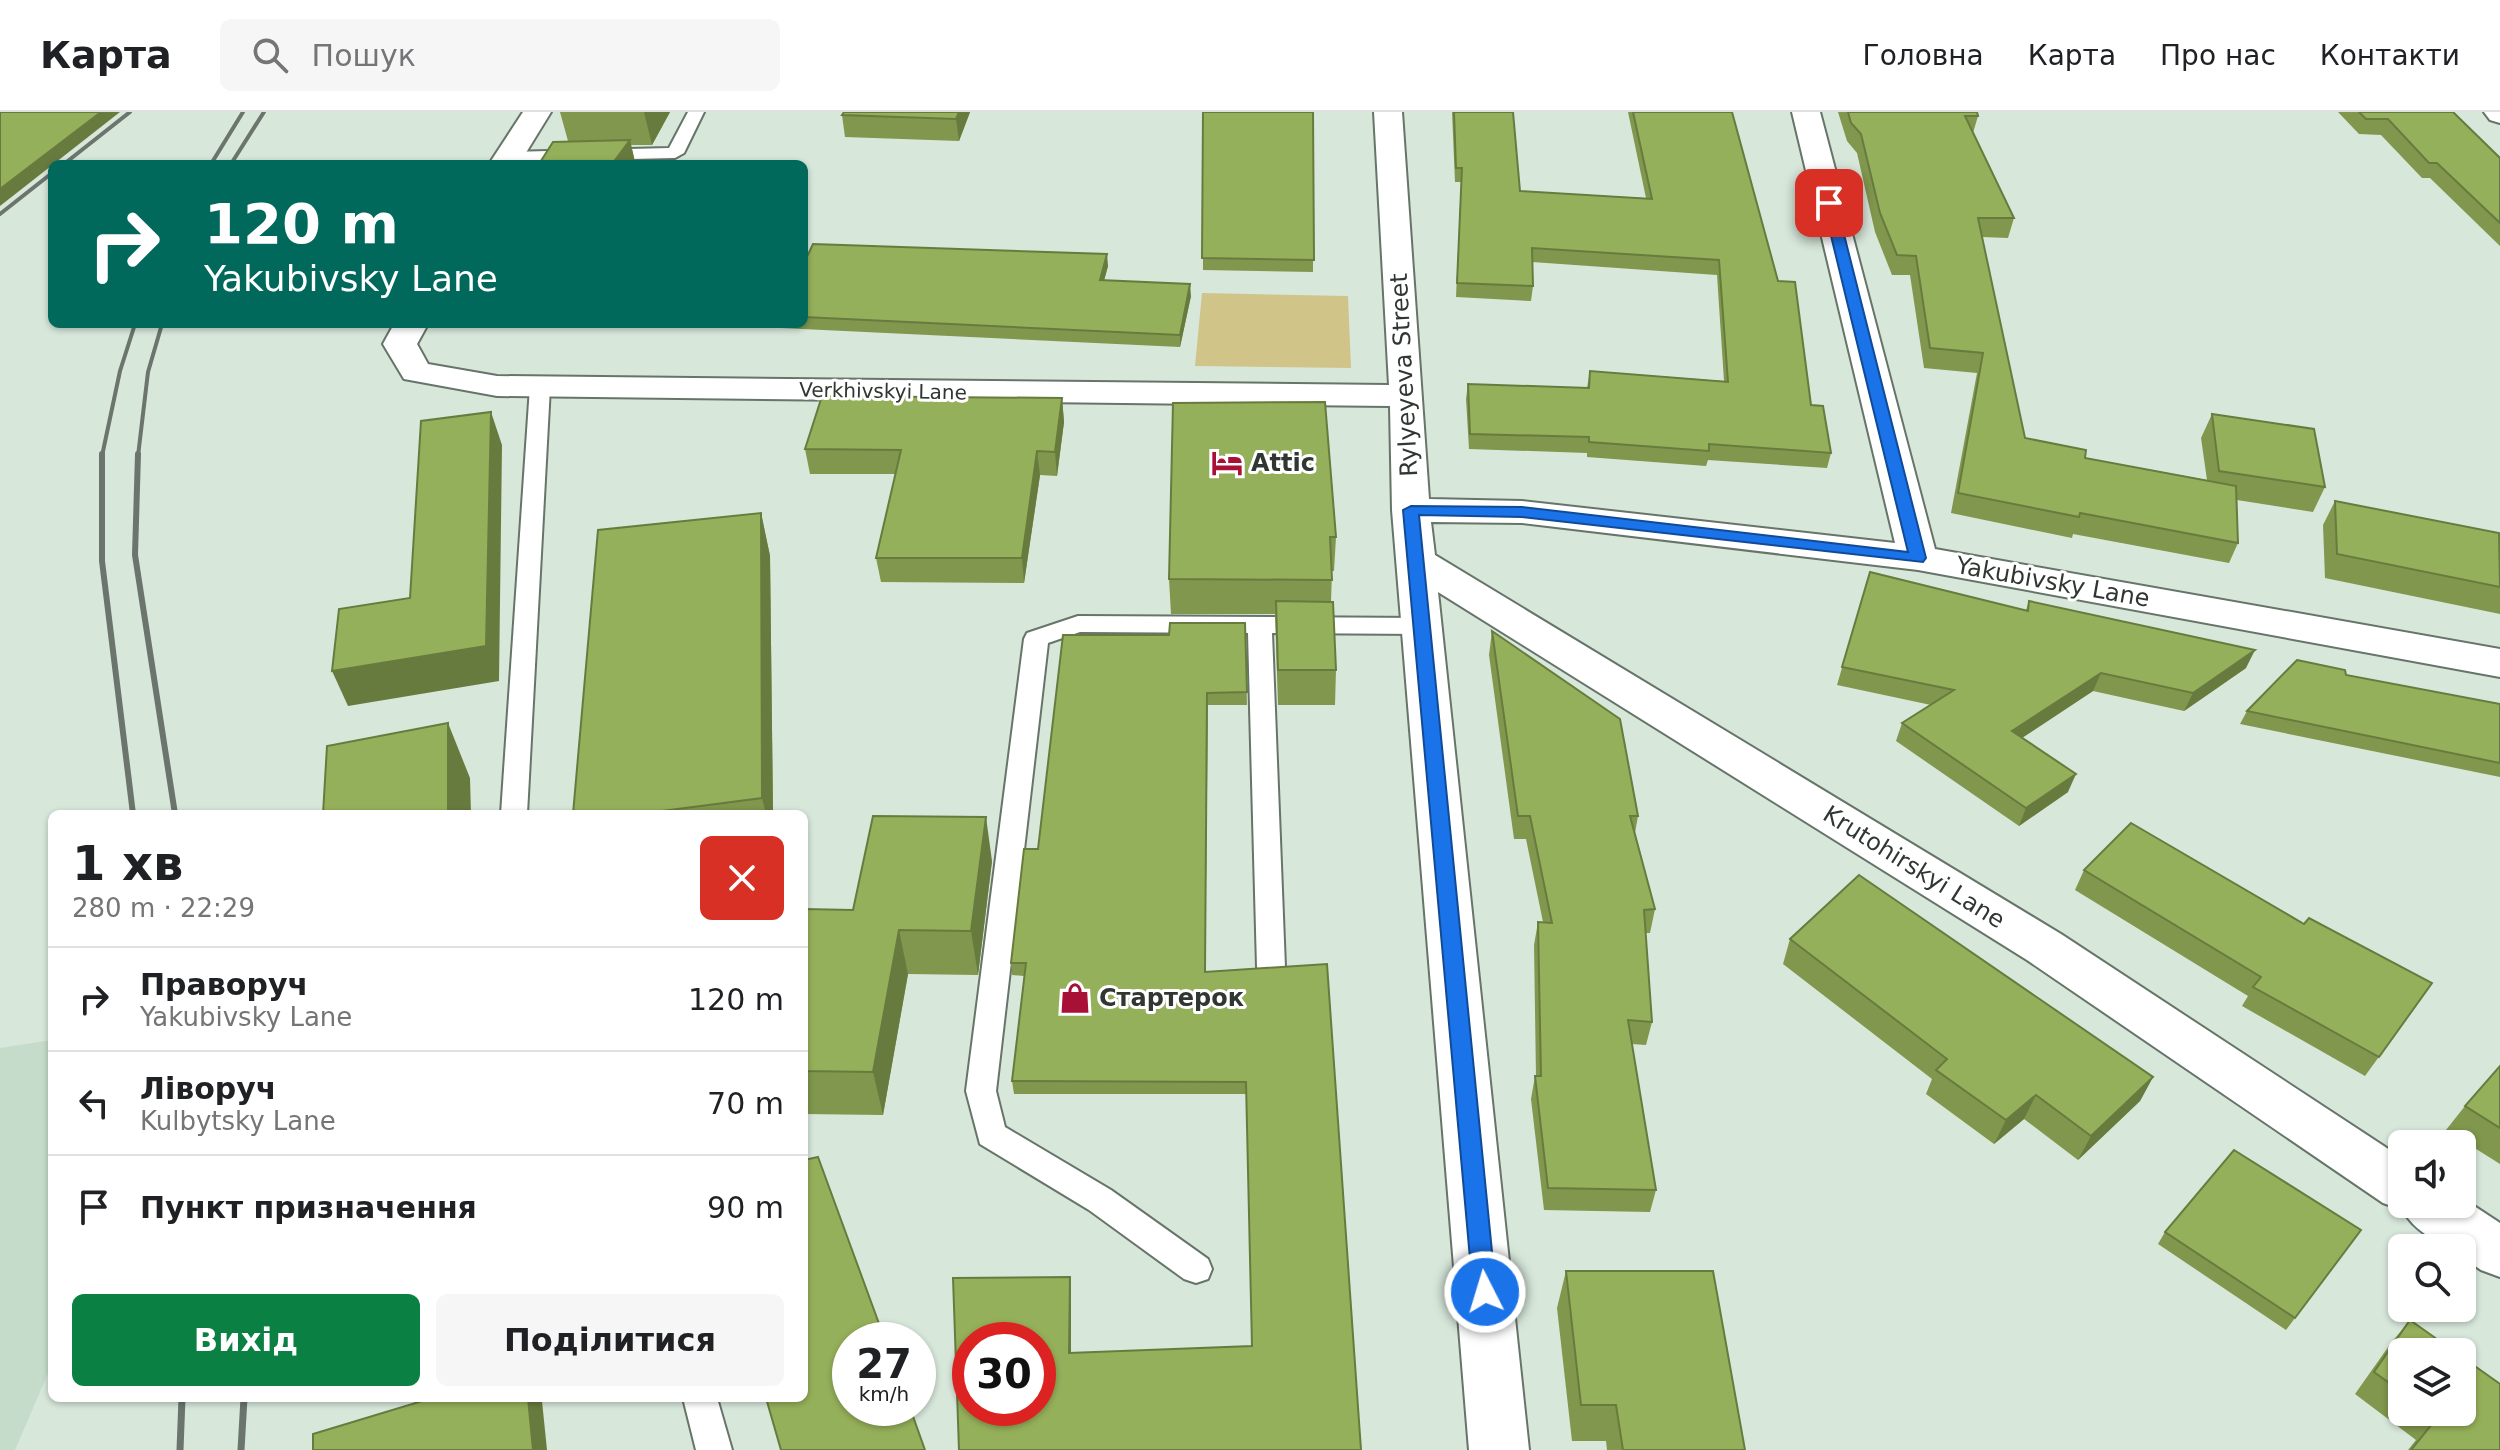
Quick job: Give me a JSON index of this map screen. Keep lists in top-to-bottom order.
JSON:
{
  "streets": {
    "street": [
      "Rylyeyeva Street",
      "Verkhivskyi Lane",
      "Yakubivsky Lane",
      "Krutohirskyi Lane"
    ]
  },
  "crossings": [
    ["Rylyeyeva Street", "Verkhivskyi Lane"],
    ["Rylyeyeva Street", "Yakubivsky Lane"],
    ["Rylyeyeva Street", "Krutohirskyi Lane"]
  ],
  "places": {
    "hotel": ["Attic"],
    "shop": ["Стартерок"]
  },
  "page": {
    "header": "Карта",
    "search": "Пошук",
    "nav": [
      "Головна",
      "Карта",
      "Про нас",
      "Контакти"
    ],
    "turn": ["120 m", "Yakubivsky Lane"],
    "heading": ["1 хв", "280 m · 22:29"],
    "list": [
      {
        "name": "Праворуч",
        "note": "Yakubivsky Lane",
        "value": "120 m"
      },
      {
        "name": "Ліворуч",
        "note": "Kulbytsky Lane",
        "value": "70 m"
      },
      {
        "name": "Пункт призначення",
        "value": "90 m"
      }
    ],
    "buttons": ["Вихід", "Поділитися"],
    "speed": "27 km/h",
    "limit": "30"
  }
}
